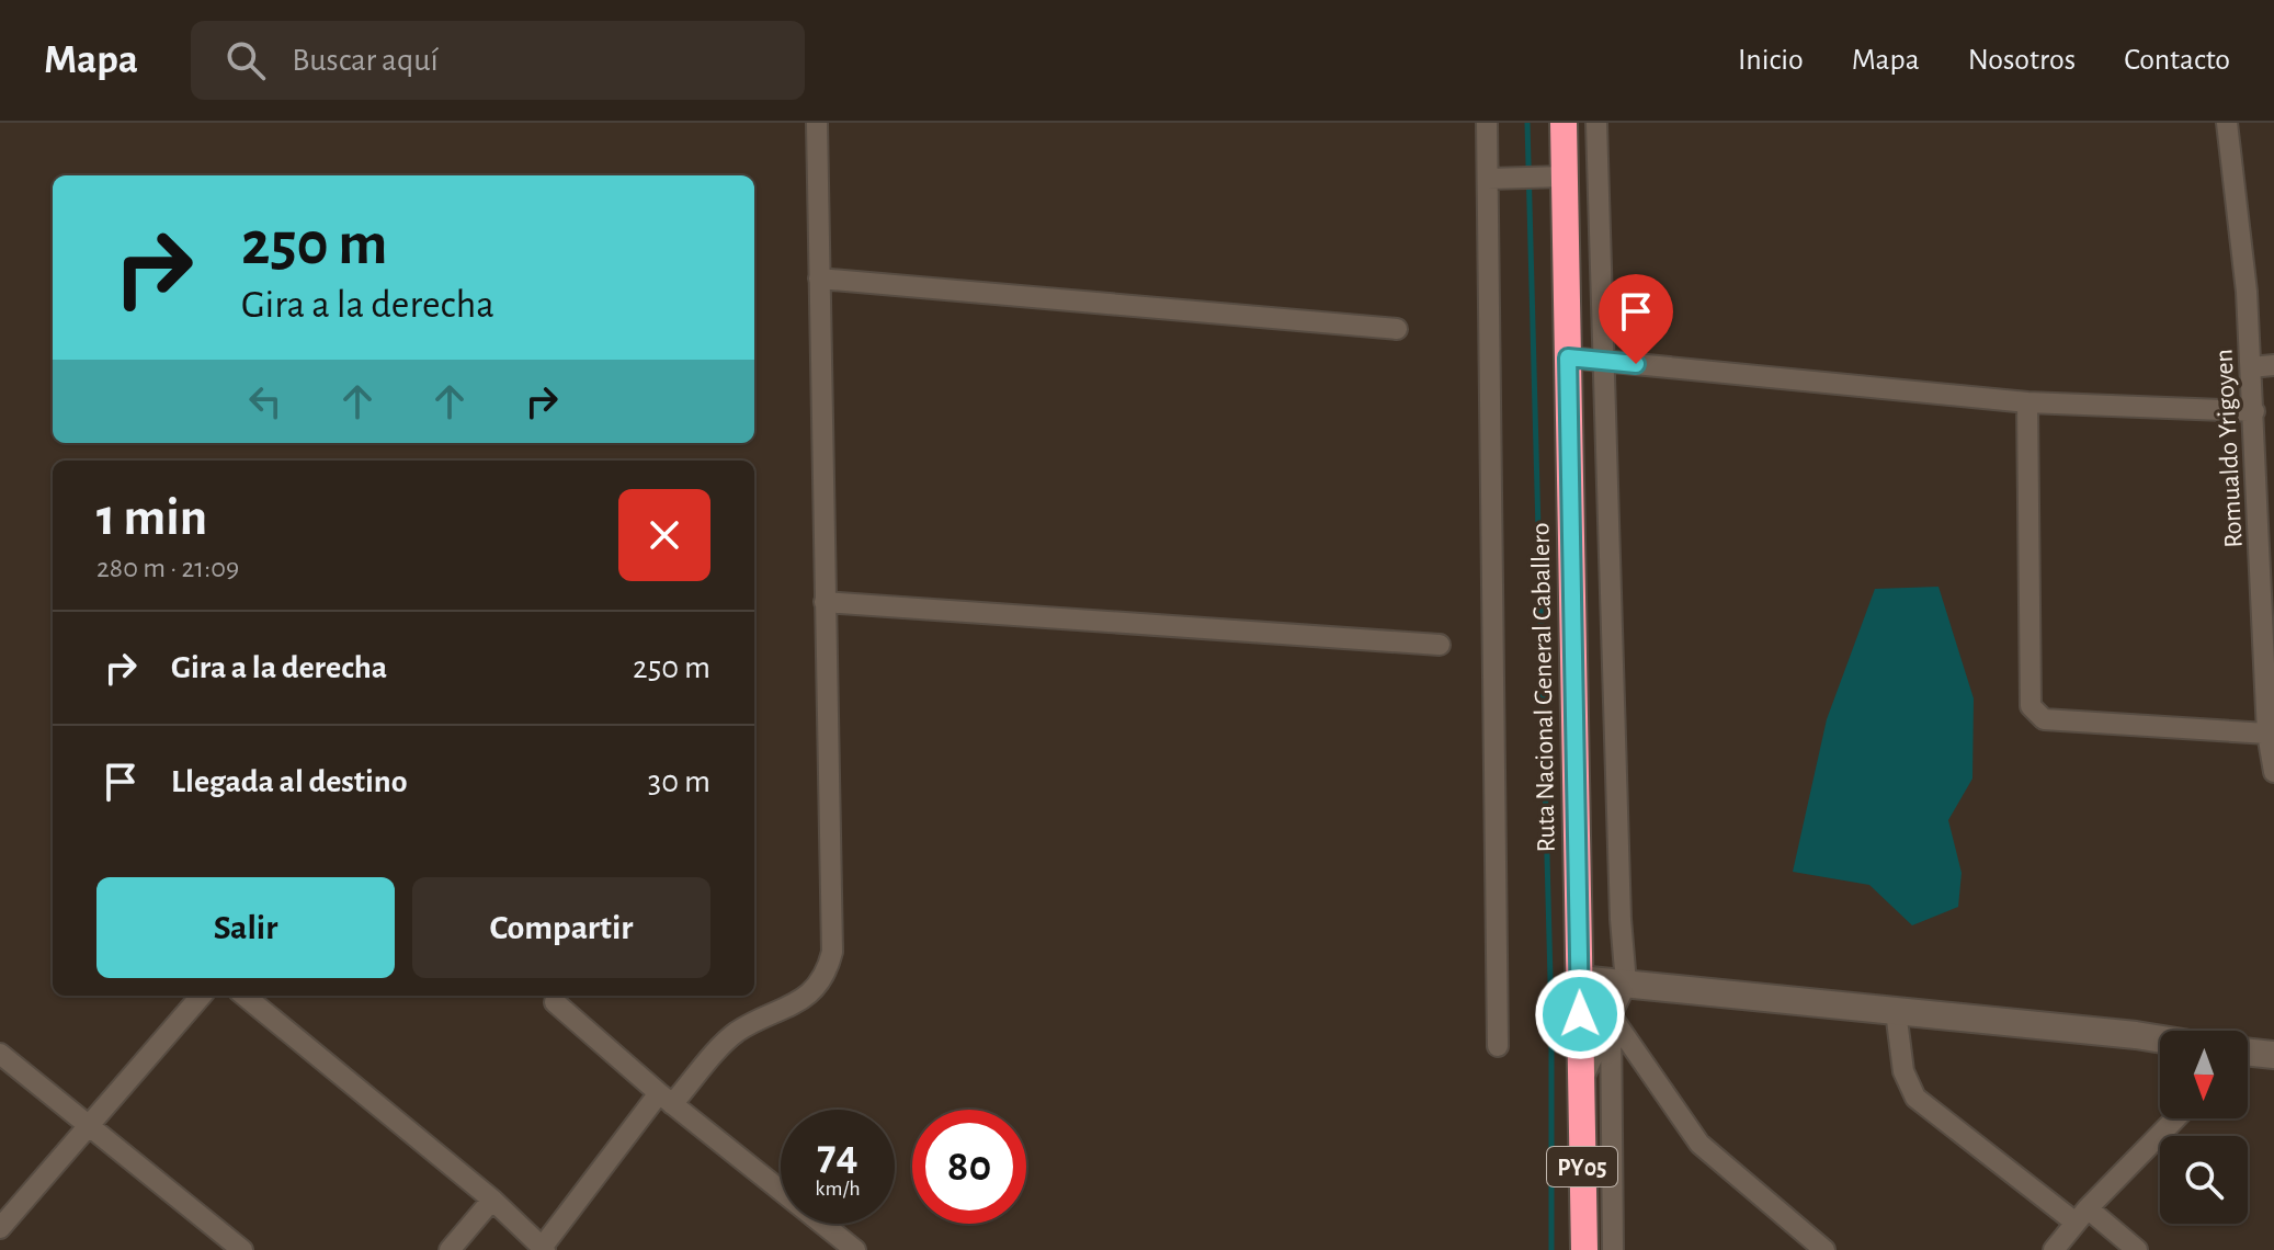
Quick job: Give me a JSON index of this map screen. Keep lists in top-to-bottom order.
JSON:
{
  "streets": {
    "highway": ["Ruta Nacional General Caballero", "PY05"],
    "street": ["Romualdo Yrigoyen"]
  },
  "north": "bottom",
  "page": {
    "header": "Mapa",
    "search": "Buscar aquí",
    "nav": [
      "Inicio",
      "Mapa",
      "Nosotros",
      "Contacto"
    ],
    "turn": ["250 m", "Gira a la derecha"],
    "heading": ["1 min", "280 m · 21:09"],
    "list": [
      {
        "name": "Gira a la derecha",
        "value": "250 m"
      },
      {
        "name": "Llegada al destino",
        "value": "30 m"
      }
    ],
    "buttons": ["Salir", "Compartir"],
    "speed": "74 km/h",
    "limit": "80"
  }
}
